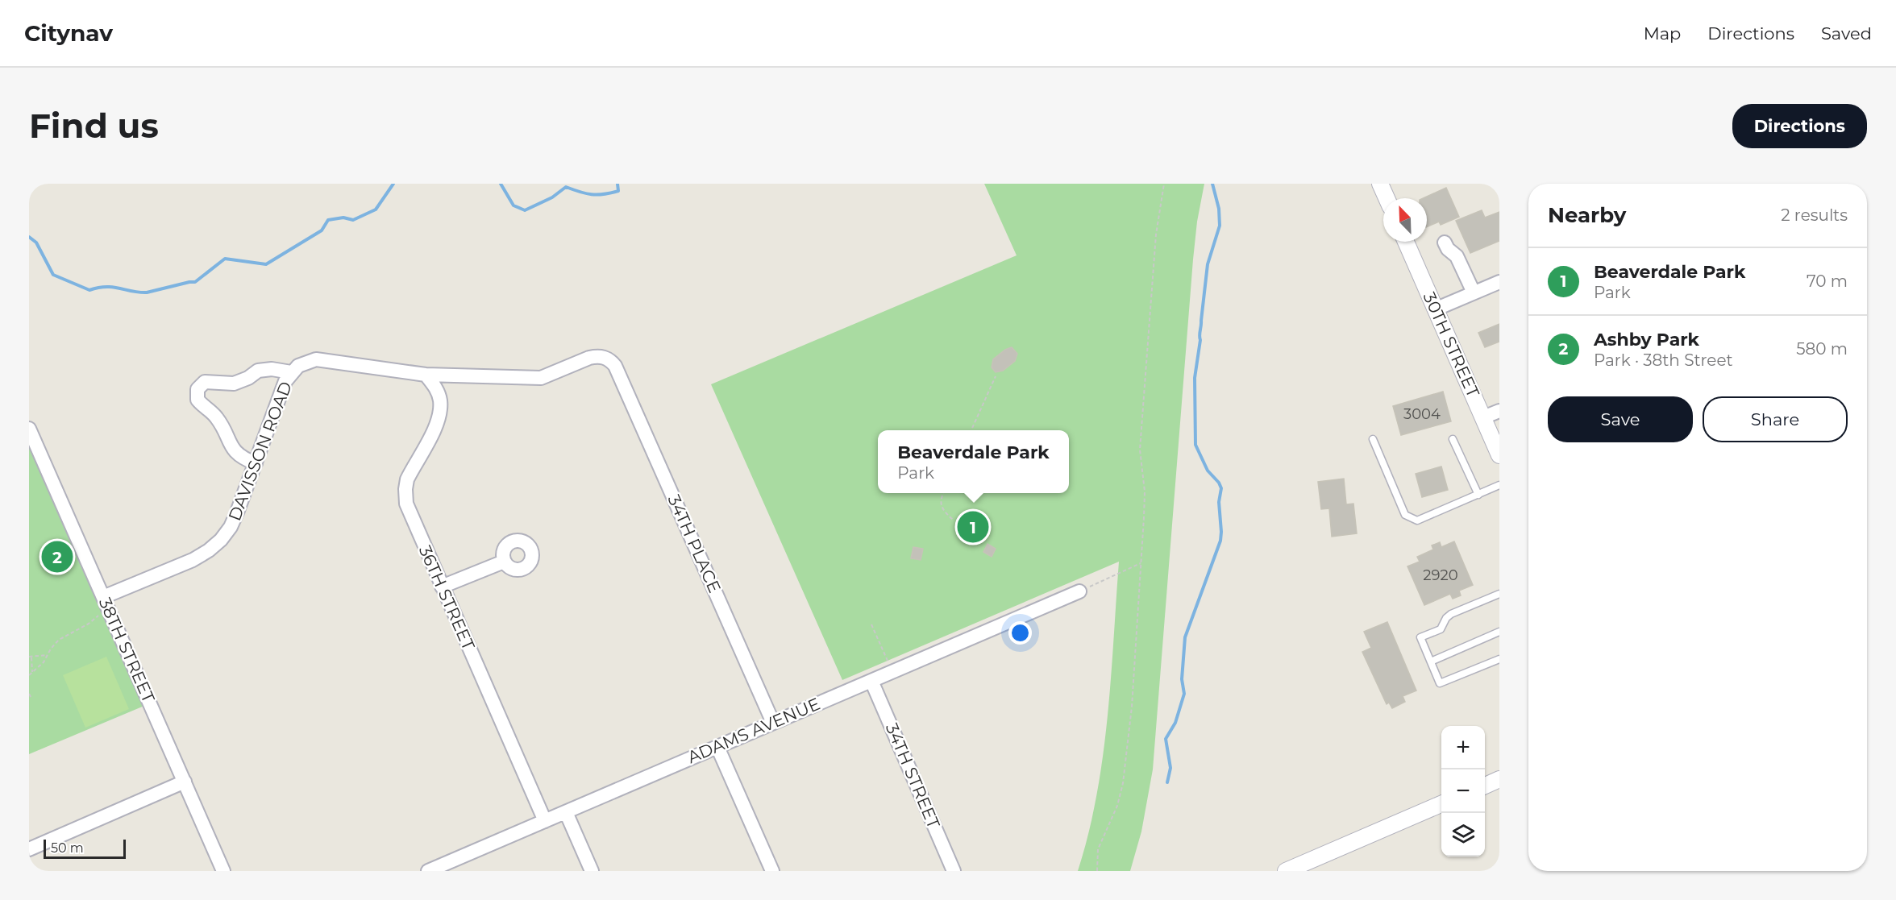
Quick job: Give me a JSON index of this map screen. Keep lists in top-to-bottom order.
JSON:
{
  "streets": {
    "street": [
      "30TH STREET",
      "DAVISSON ROAD",
      "34TH PLACE",
      "36TH STREET",
      "38TH STREET",
      "ADAMS AVENUE",
      "34TH STREET"
    ]
  },
  "crossings": [
    ["DAVISSON ROAD", "34TH PLACE"],
    ["DAVISSON ROAD", "36TH STREET"],
    ["DAVISSON ROAD", "38TH STREET"],
    ["34TH PLACE", "ADAMS AVENUE"],
    ["36TH STREET", "ADAMS AVENUE"],
    ["ADAMS AVENUE", "34TH STREET"]
  ],
  "house_numbers": ["3004", "2920"],
  "scale_bar": "50 m",
  "north": "top left",
  "page": {
    "header": "Citynav",
    "nav": ["Map", "Directions", "Saved"],
    "buttons": [
      "Directions",
      ["Save", "Share"]
    ],
    "title": "Find us",
    "heading": ["Nearby", "2 results"],
    "list": [
      {
        "mark": "1",
        "name": "Beaverdale Park",
        "note": "Park",
        "value": "70 m"
      },
      {
        "mark": "2",
        "name": "Ashby Park",
        "note": "Park · 38th Street",
        "value": "580 m"
      }
    ],
    "popup": ["Beaverdale Park", "Park"],
    "pins": ["1", "2"],
    "map_buttons": ["+", "−"],
    "scale": "50 m"
  }
}
